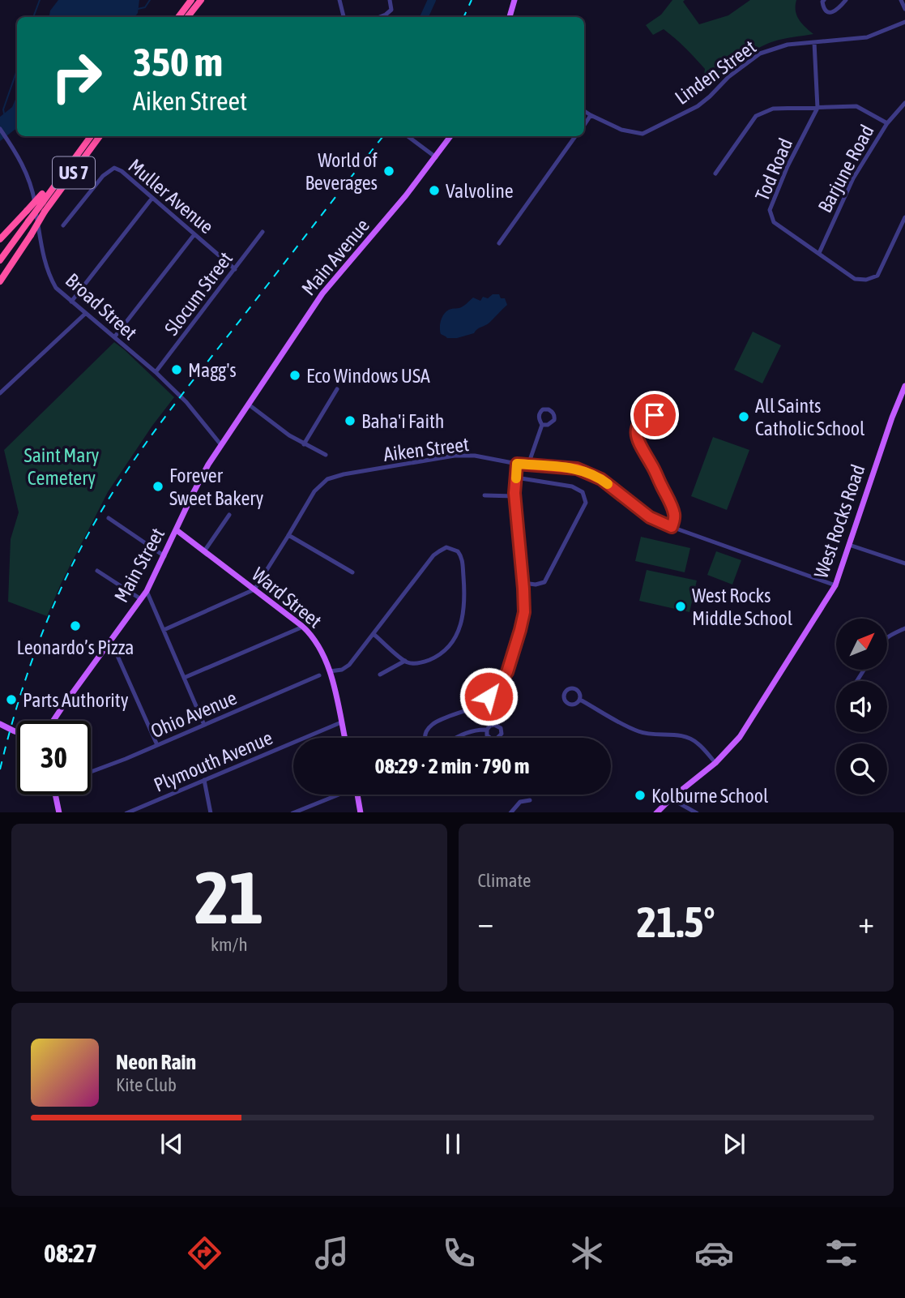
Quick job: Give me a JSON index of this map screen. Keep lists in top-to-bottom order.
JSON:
{
  "streets": {
    "highway": ["US 7"],
    "main road": [
      "Main Avenue",
      "West Rocks Road",
      "Main Street",
      "Ward Street"
    ],
    "street": [
      "Linden Street",
      "Barjune Road",
      "Tod Road",
      "Muller Avenue",
      "Slocum Street",
      "Broad Street",
      "Aiken Street",
      "Ohio Avenue",
      "Plymouth Avenue"
    ]
  },
  "crossings": [
    ["Barjune Road", "Tod Road"],
    ["Muller Avenue", "Slocum Street"],
    ["Main Avenue", "Main Street"],
    ["Slocum Street", "Broad Street"],
    ["Broad Street", "Main Street"],
    ["Aiken Street", "West Rocks Road"],
    ["Aiken Street", "Ward Street"],
    ["Main Street", "Ward Street"],
    ["Ward Street", "Plymouth Avenue"]
  ],
  "parks": ["Saint Mary Cemetery"],
  "places": [
    "World of Beverages",
    "Valvoline",
    "Magg's",
    "Eco Windows USA",
    "All Saints Catholic School",
    "Baha'i Faith",
    "Forever Sweet Bakery",
    "West Rocks Middle School",
    "Leonardo’s Pizza",
    "Parts Authority",
    "Kolburne School"
  ],
  "north": "top right",
  "page": {
    "turn": ["350 m", "Aiken Street"],
    "limit": "30",
    "trip": "08:29 · 2 min · 790 m",
    "tile": [
      ["21", "km/h"],
      "Climate"
    ],
    "heat": ["−", "21.5°", "+"],
    "song": ["Neon Rain", "Kite Club"],
    "tabs": "08:27"
  }
}
